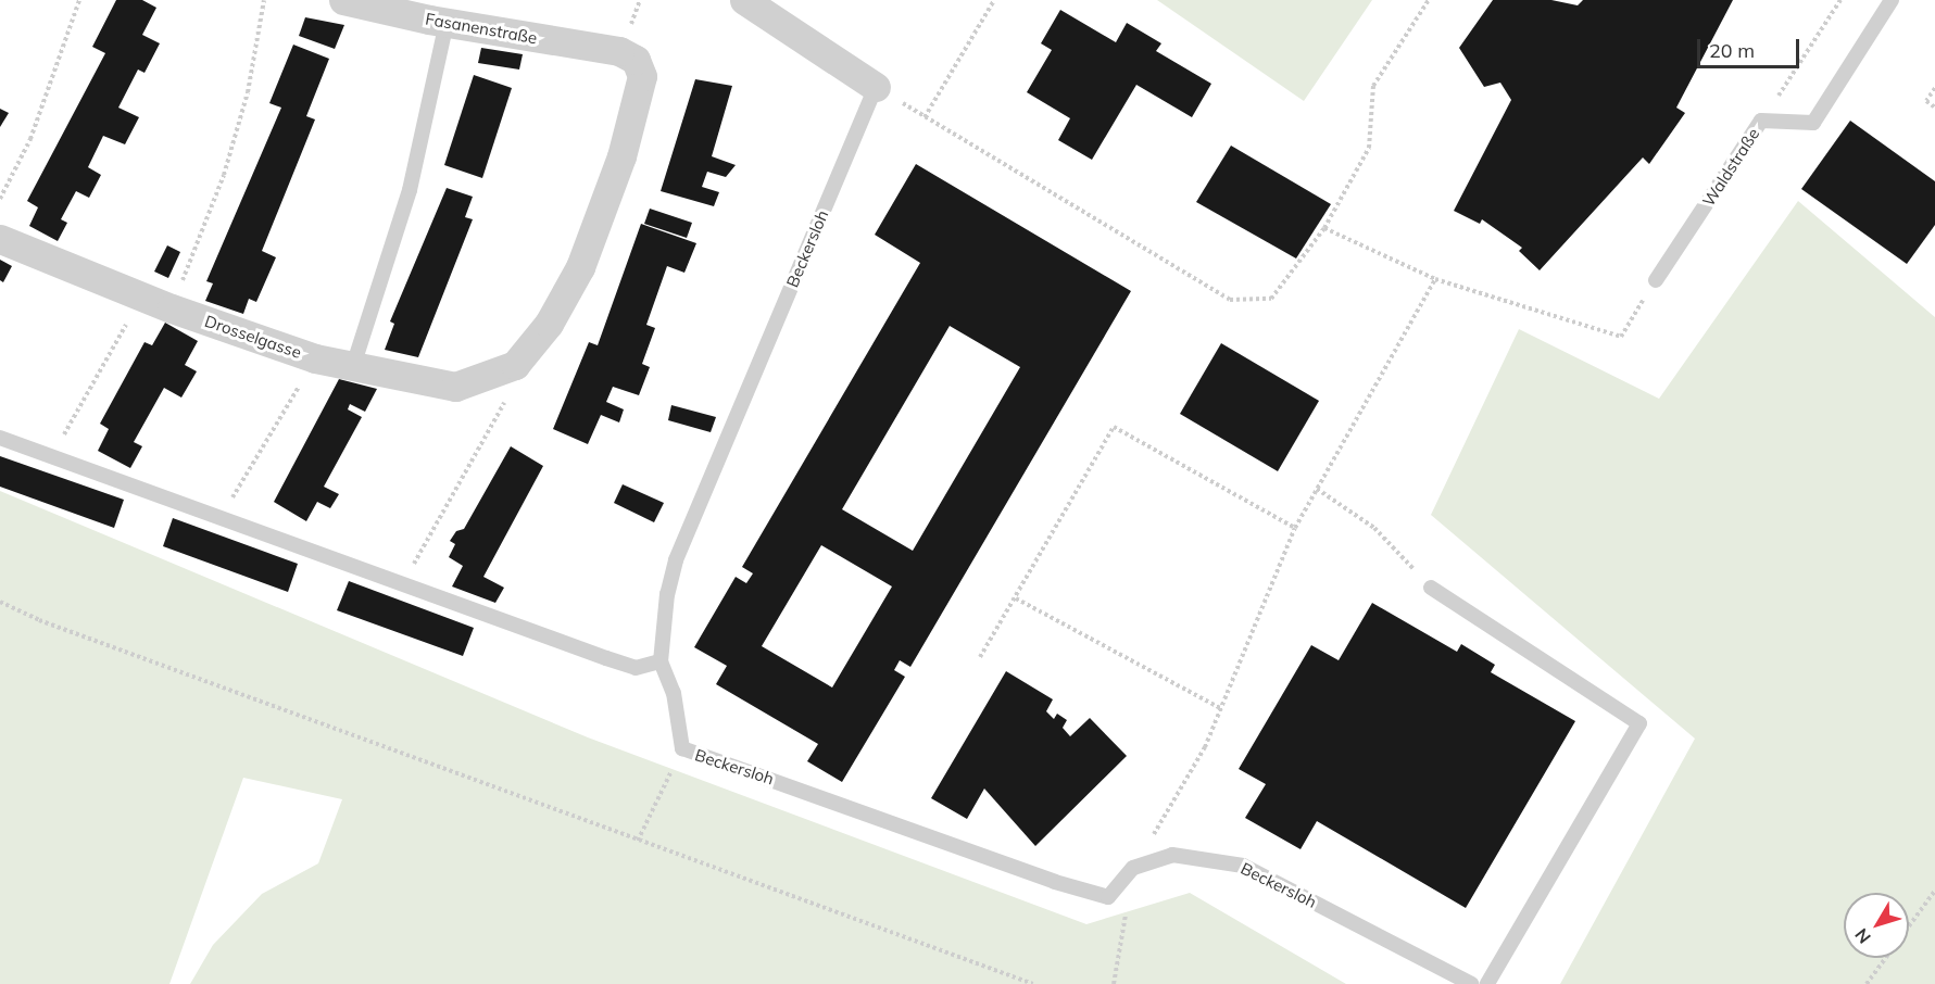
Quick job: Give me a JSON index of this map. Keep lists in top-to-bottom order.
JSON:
{
  "streets": {
    "street": ["Fasanenstraße", "Drosselgasse"],
    "lane": ["Waldstraße", "Beckersloh"]
  },
  "crossings": [
    ["Fasanenstraße", "Drosselgasse"]
  ],
  "scale_bar": "20 m",
  "north": "bottom left"
}
